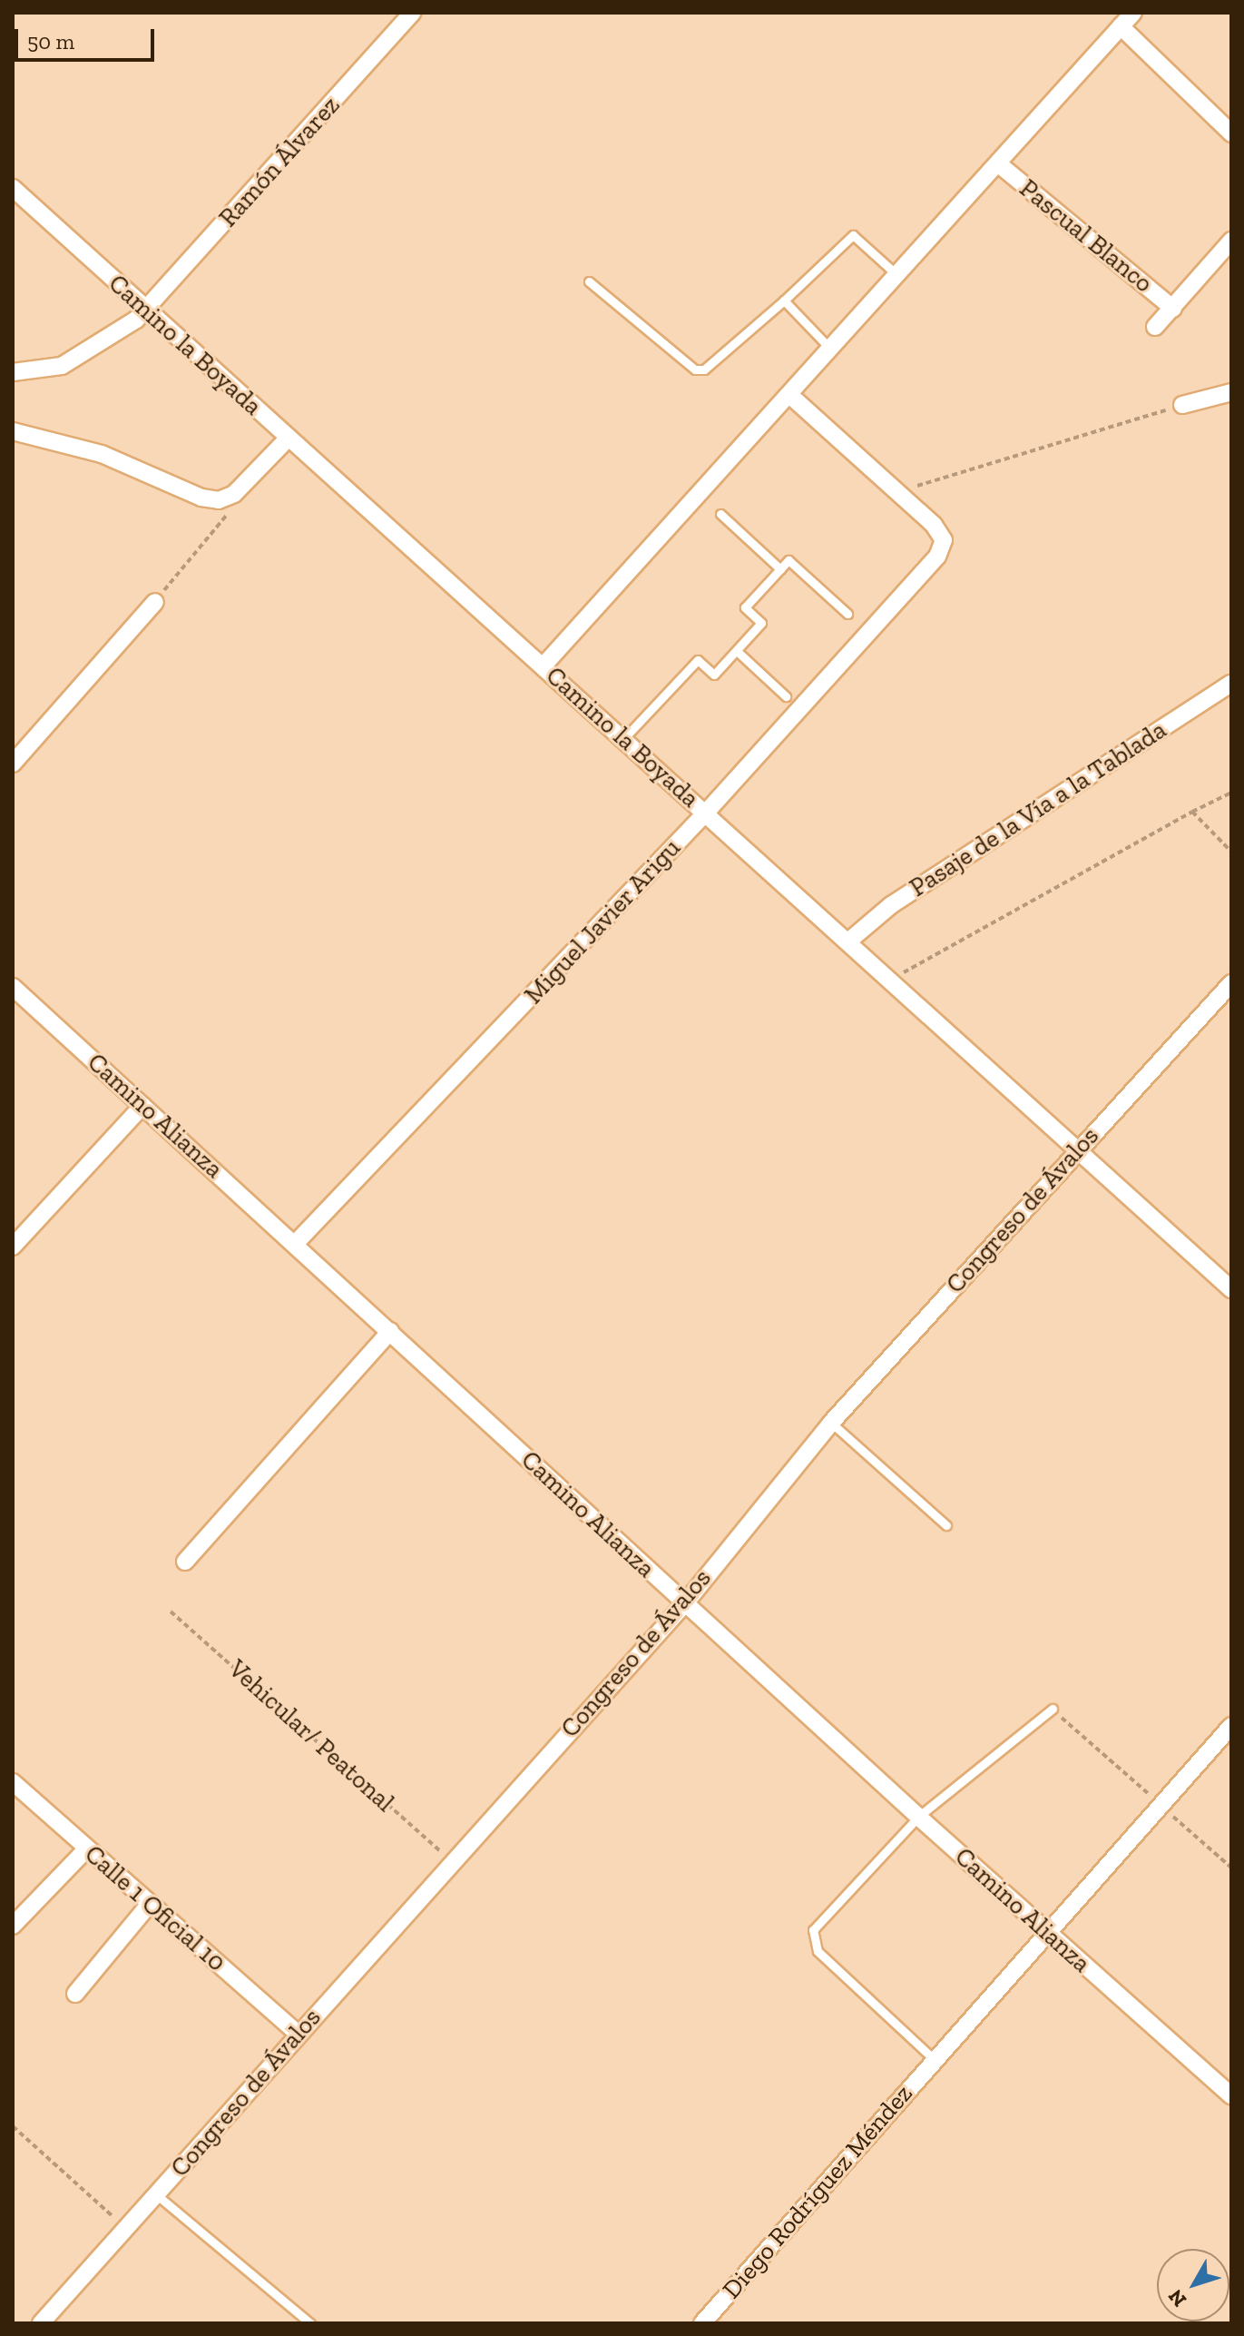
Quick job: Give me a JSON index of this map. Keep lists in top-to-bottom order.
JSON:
{
  "streets": {
    "street": [
      "Ramón Álvarez",
      "Pascual Blanco",
      "Camino la Boyada",
      "Pasaje de la Vía a la Tablada",
      "Miguel Javier Arigu",
      "Camino Alianza",
      "Congreso de Ávalos",
      "Calle 1 Oficial 10",
      "Diego Rodríguez Méndez"
    ],
    "path": ["Vehicular/ Peatonal"]
  },
  "crossings": [
    ["Ramón Álvarez", "Camino la Boyada"],
    ["Camino la Boyada", "Pasaje de la Vía a la Tablada"],
    ["Camino la Boyada", "Miguel Javier Arigu"],
    ["Camino la Boyada", "Congreso de Ávalos"],
    ["Miguel Javier Arigu", "Camino Alianza"],
    ["Camino Alianza", "Congreso de Ávalos"],
    ["Camino Alianza", "Diego Rodríguez Méndez"],
    ["Congreso de Ávalos", "Vehicular/ Peatonal"],
    ["Congreso de Ávalos", "Calle 1 Oficial 10"]
  ],
  "scale_bar": "50 m",
  "north": "bottom left"
}
